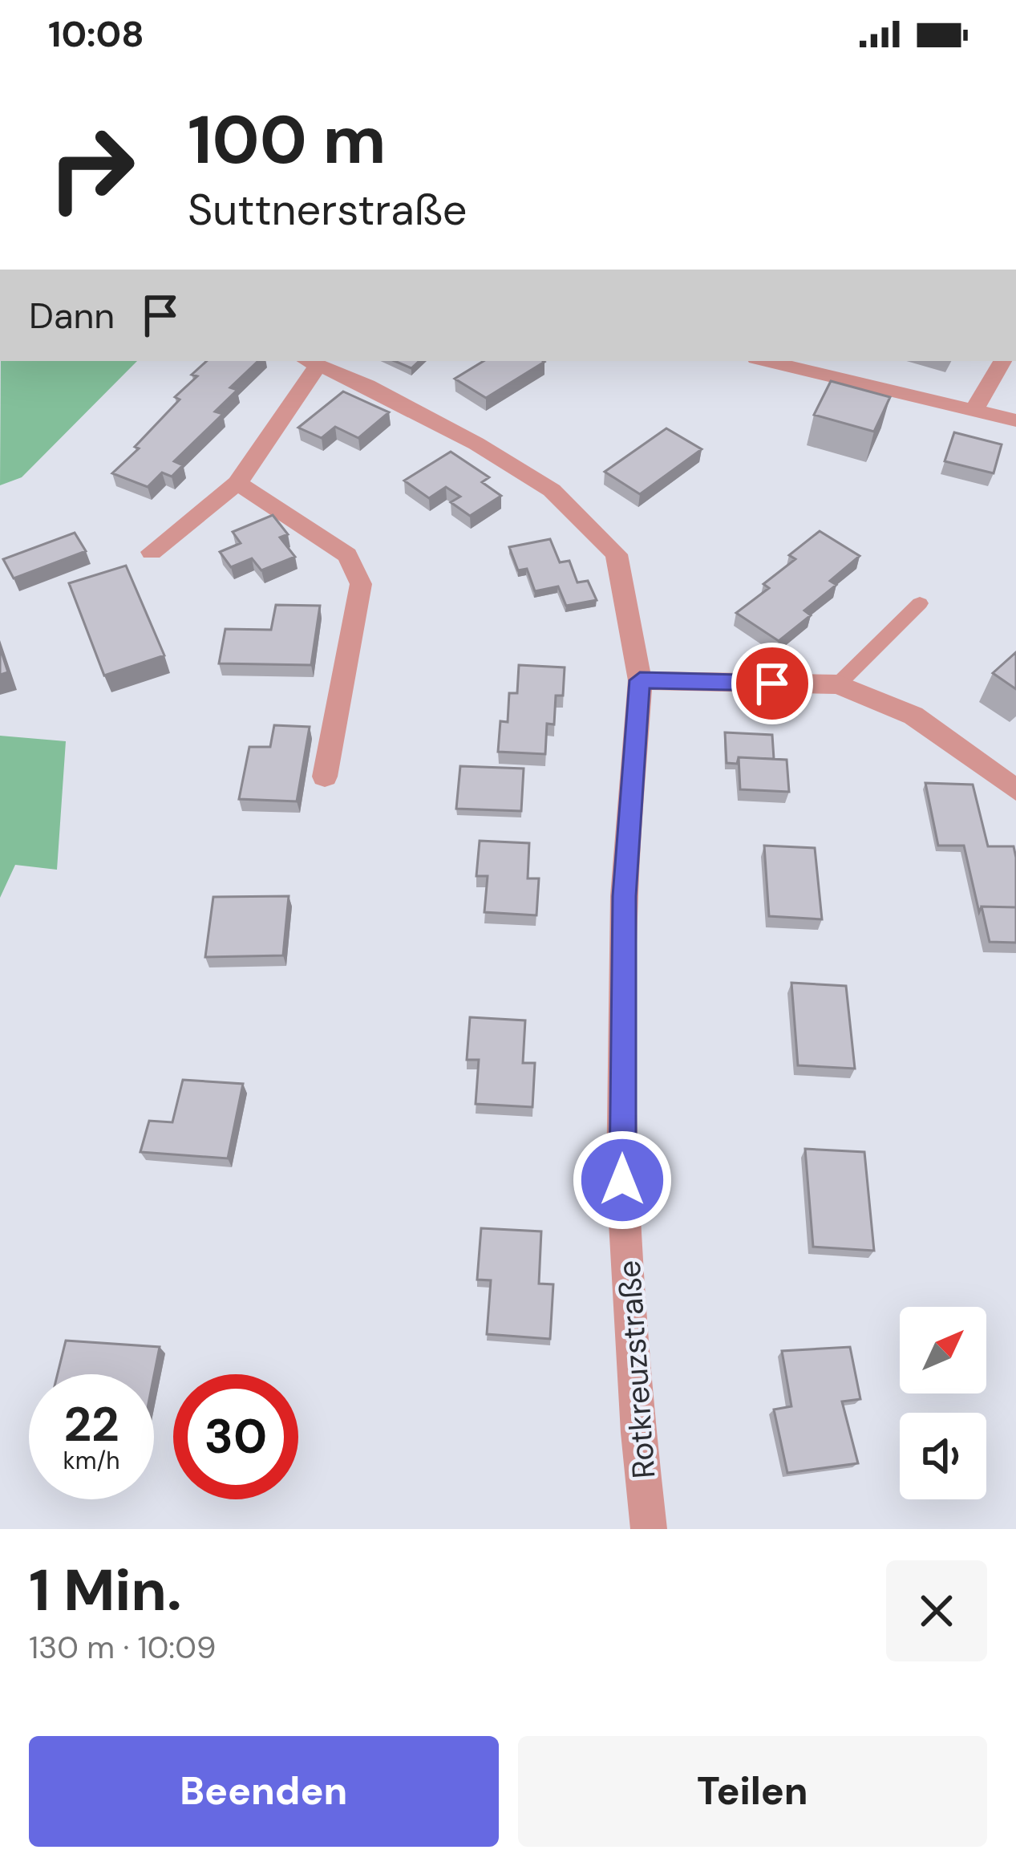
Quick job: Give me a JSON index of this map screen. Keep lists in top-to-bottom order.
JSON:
{
  "streets": {
    "street": ["Rotkreuzstraße"]
  },
  "north": "top right",
  "page": {
    "status": "10:08",
    "turn": ["100 m", "Suttnerstraße"],
    "then": "Dann",
    "speed": "22 km/h",
    "limit": "30",
    "heading": ["1 Min.", "130 m · 10:09"],
    "buttons": ["Beenden", "Teilen"]
  }
}
